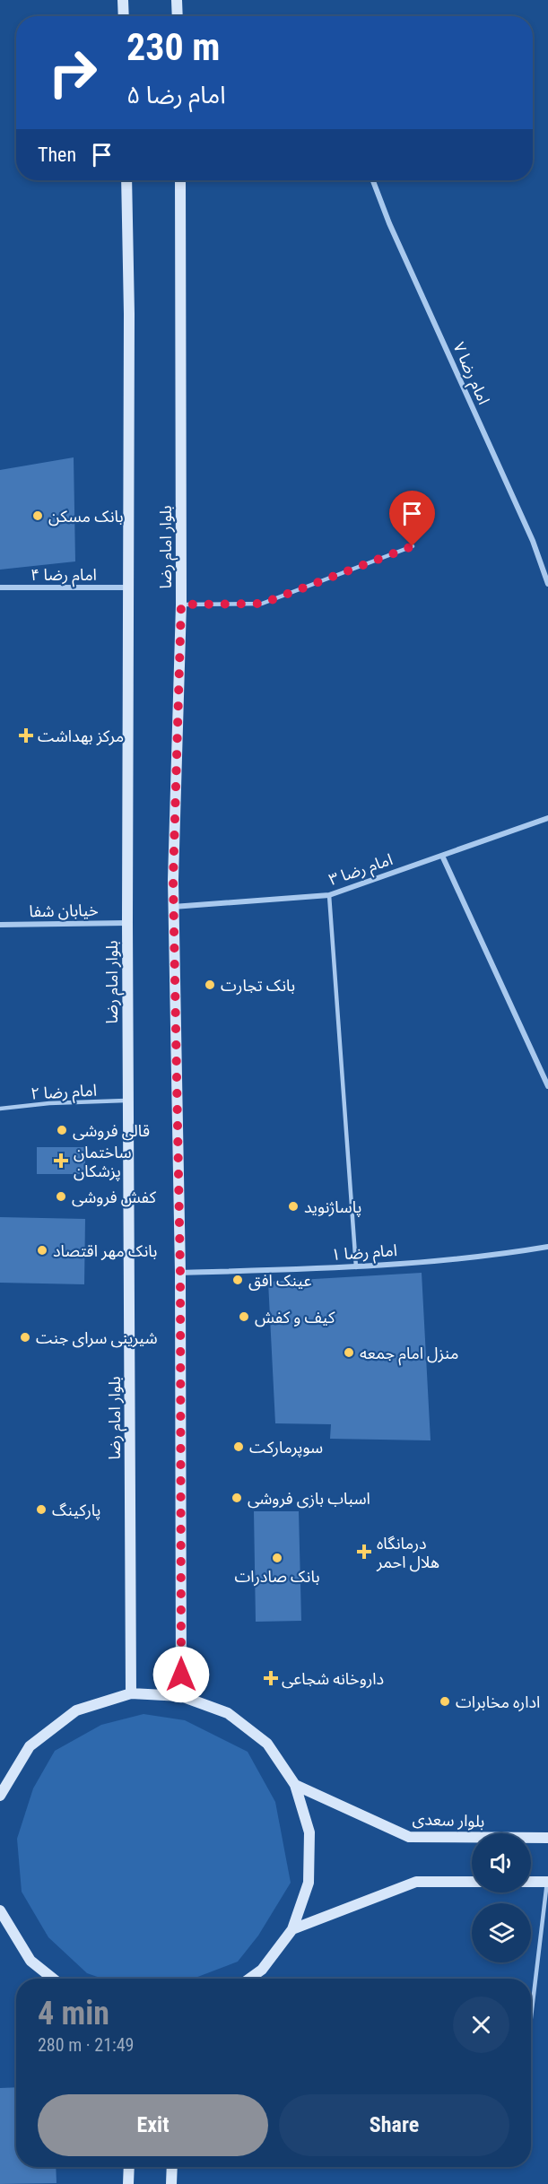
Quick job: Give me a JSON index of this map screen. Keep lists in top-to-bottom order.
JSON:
{
  "streets": {
    "main road": ["بلوار امام رضا", "بلوار سعدی"],
    "street": [
      "امام رضا ۷",
      "امام رضا ۴",
      "امام رضا ۳",
      "خیابان شفا",
      "امام رضا ۱"
    ],
    "lane": ["امام رضا ۲"]
  },
  "crossings": [
    ["بلوار امام رضا", "امام رضا ۴"],
    ["بلوار امام رضا", "امام رضا ۳"],
    ["بلوار امام رضا", "خیابان شفا"],
    ["بلوار امام رضا", "امام رضا ۲"],
    ["بلوار امام رضا", "امام رضا ۱"]
  ],
  "places": {
    "other": [
      "بانک مسکن",
      "بانک تجارت",
      "قالی فروشی",
      "کفش فروشی",
      "پاساژنوید",
      "بانک مهر اقتصاد",
      "عینک افق",
      "کیف و کفش",
      "شیرینی سرای جنت",
      "منزل امام جمعه",
      "سوپرمارکت",
      "اسباب بازی فروشی",
      "پارکینگ",
      "بانک صادرات",
      "اداره مخابرات"
    ],
    "health": [
      "مرکز بهداشت",
      "ساختمان پزشکان",
      "درمانگاه هلال احمر",
      "داروخانه شجاعی"
    ]
  },
  "page": {
    "turn": ["230 m", "امام رضا ۵"],
    "then": "Then",
    "heading": ["4 min", "280 m · 21:49"],
    "buttons": ["Exit", "Share"]
  }
}
